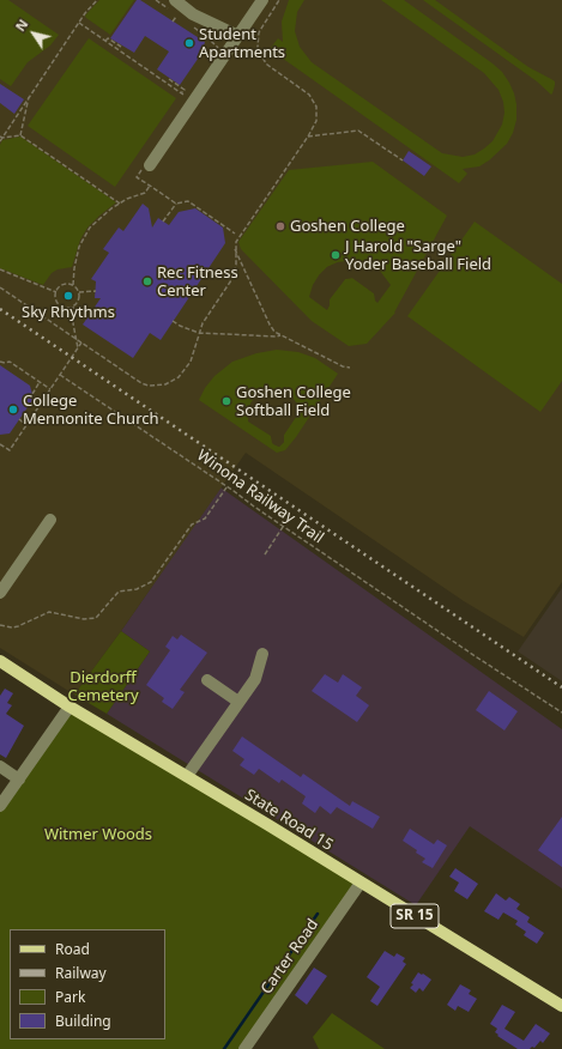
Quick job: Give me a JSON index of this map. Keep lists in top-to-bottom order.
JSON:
{
  "streets": {
    "main road": ["State Road 15", "SR 15"],
    "street": ["Carter Road"],
    "path": ["Winona Railway Trail"]
  },
  "crossings": [
    ["State Road 15", "Carter Road"]
  ],
  "parks": ["Dierdorff Cemetery", "Witmer Woods"],
  "places": [
    "Student Apartments",
    "Goshen College",
    "J Harold \"Sarge\" Yoder Baseball Field",
    "Rec Fitness Center",
    "Sky Rhythms",
    "Goshen College Softball Field",
    "College Mennonite Church"
  ],
  "legend": [
    "Road",
    "Railway",
    "Park",
    "Building"
  ],
  "north": "top left"
}
